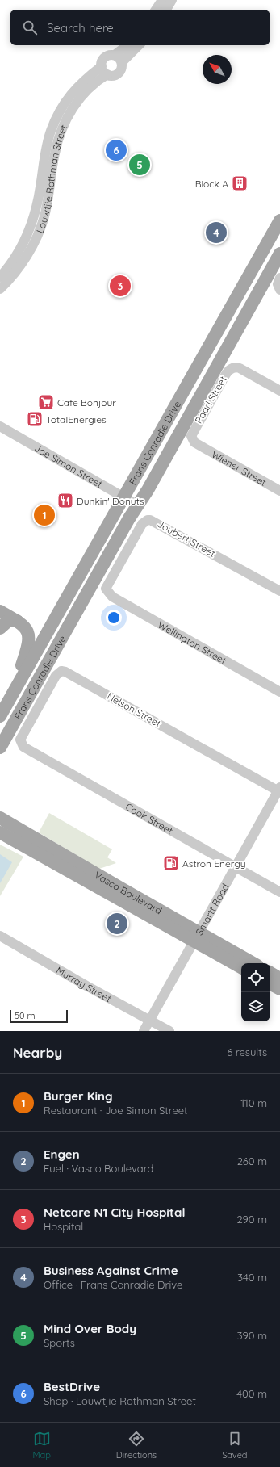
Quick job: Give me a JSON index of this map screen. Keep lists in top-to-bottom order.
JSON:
{
  "streets": {
    "main road": ["Frans Conradie Drive", "Vasco Boulevard"],
    "street": [
      "Louwtjie Rothman Street",
      "Paarl Street",
      "Joe Simon Street",
      "Wiener Street",
      "Joubert Street",
      "Wellington Street",
      "Nelson Street",
      "Cook Street",
      "Smartt Road",
      "Murray Street"
    ]
  },
  "crossings": [
    ["Paarl Street", "Wiener Street"],
    ["Frans Conradie Drive", "Joe Simon Street"],
    ["Joubert Street", "Wellington Street"],
    ["Nelson Street", "Cook Street"],
    ["Nelson Street", "Smartt Road"],
    ["Cook Street", "Smartt Road"],
    ["Vasco Boulevard", "Smartt Road"],
    ["Smartt Road", "Murray Street"]
  ],
  "places": {
    "building": ["Block A"],
    "supermarket": ["Cafe Bonjour"],
    "fuel station": ["TotalEnergies", "Astron Energy"],
    "restaurant": ["Dunkin' Donuts"]
  },
  "scale_bar": "50 m",
  "north": "top left",
  "page": {
    "search": "Search here",
    "pins": [
      "6",
      "5",
      "4",
      "3",
      "1",
      "2"
    ],
    "scale": "50 m",
    "heading": ["Nearby", "6 results"],
    "list": [
      {
        "mark": "1",
        "name": "Burger King",
        "note": "Restaurant · Joe Simon Street",
        "value": "110 m"
      },
      {
        "mark": "2",
        "name": "Engen",
        "note": "Fuel · Vasco Boulevard",
        "value": "260 m"
      },
      {
        "mark": "3",
        "name": "Netcare N1 City Hospital",
        "note": "Hospital",
        "value": "290 m"
      },
      {
        "mark": "4",
        "name": "Business Against Crime",
        "note": "Office · Frans Conradie Drive",
        "value": "340 m"
      },
      {
        "mark": "5",
        "name": "Mind Over Body",
        "note": "Sports",
        "value": "390 m"
      },
      {
        "mark": "6",
        "name": "BestDrive",
        "note": "Shop · Louwtjie Rothman Street",
        "value": "400 m"
      }
    ],
    "nav": ["Map", "Directions", "Saved"]
  }
}
